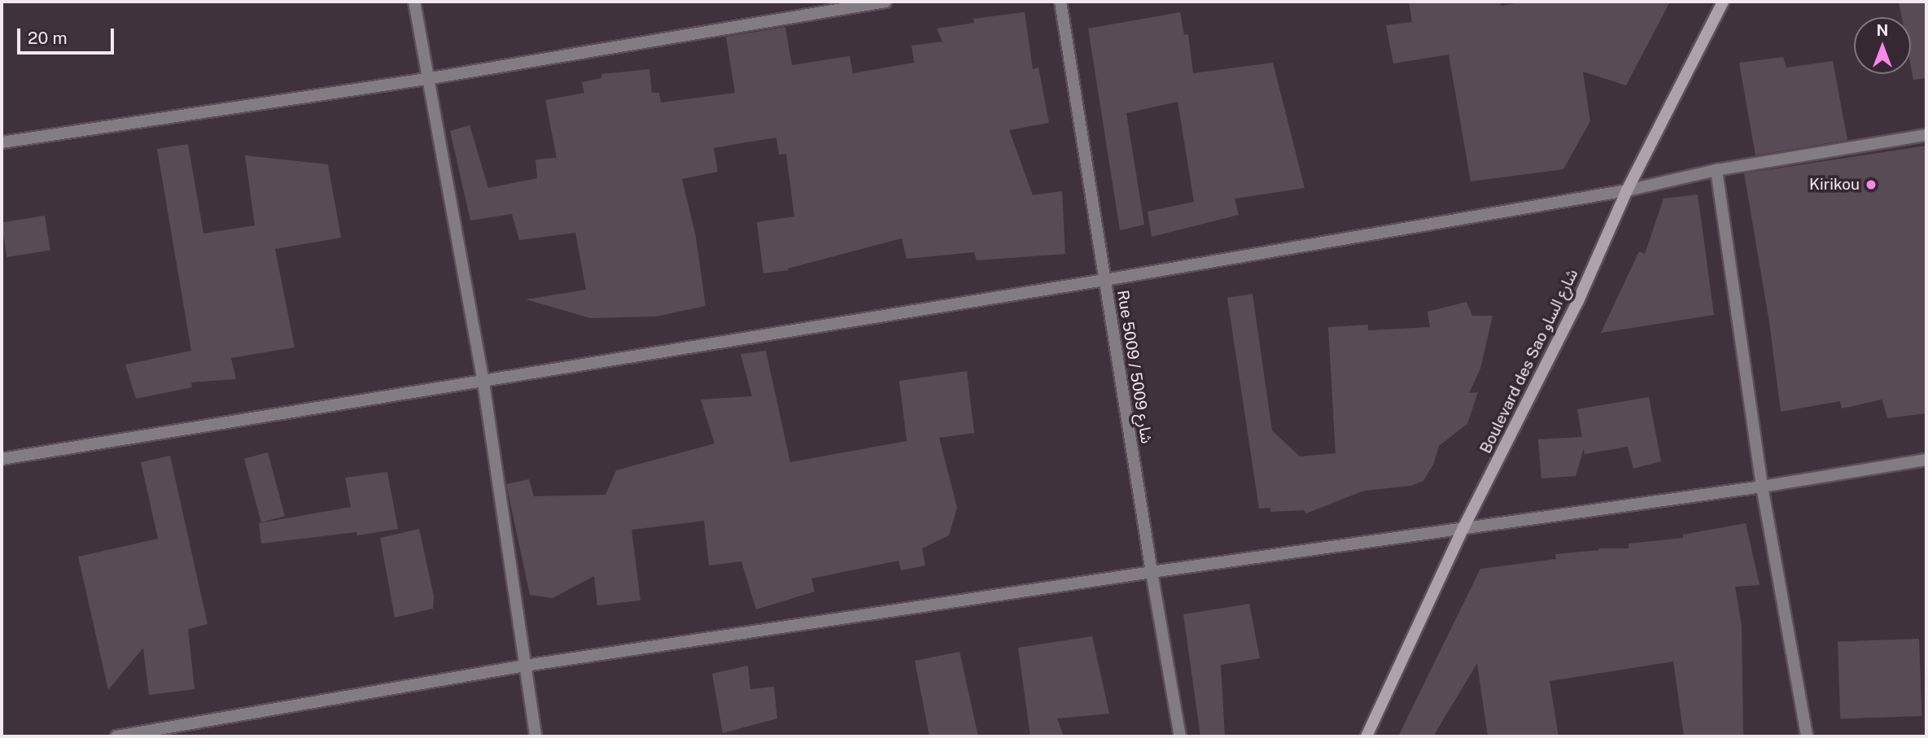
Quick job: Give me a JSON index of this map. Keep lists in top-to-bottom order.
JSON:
{
  "streets": {
    "street": ["Boulevard des Sao شارع الساو", "Rue 5009 / شارع 5009"]
  },
  "places": ["Kirikou"],
  "scale_bar": "20 m",
  "north": "top"
}
